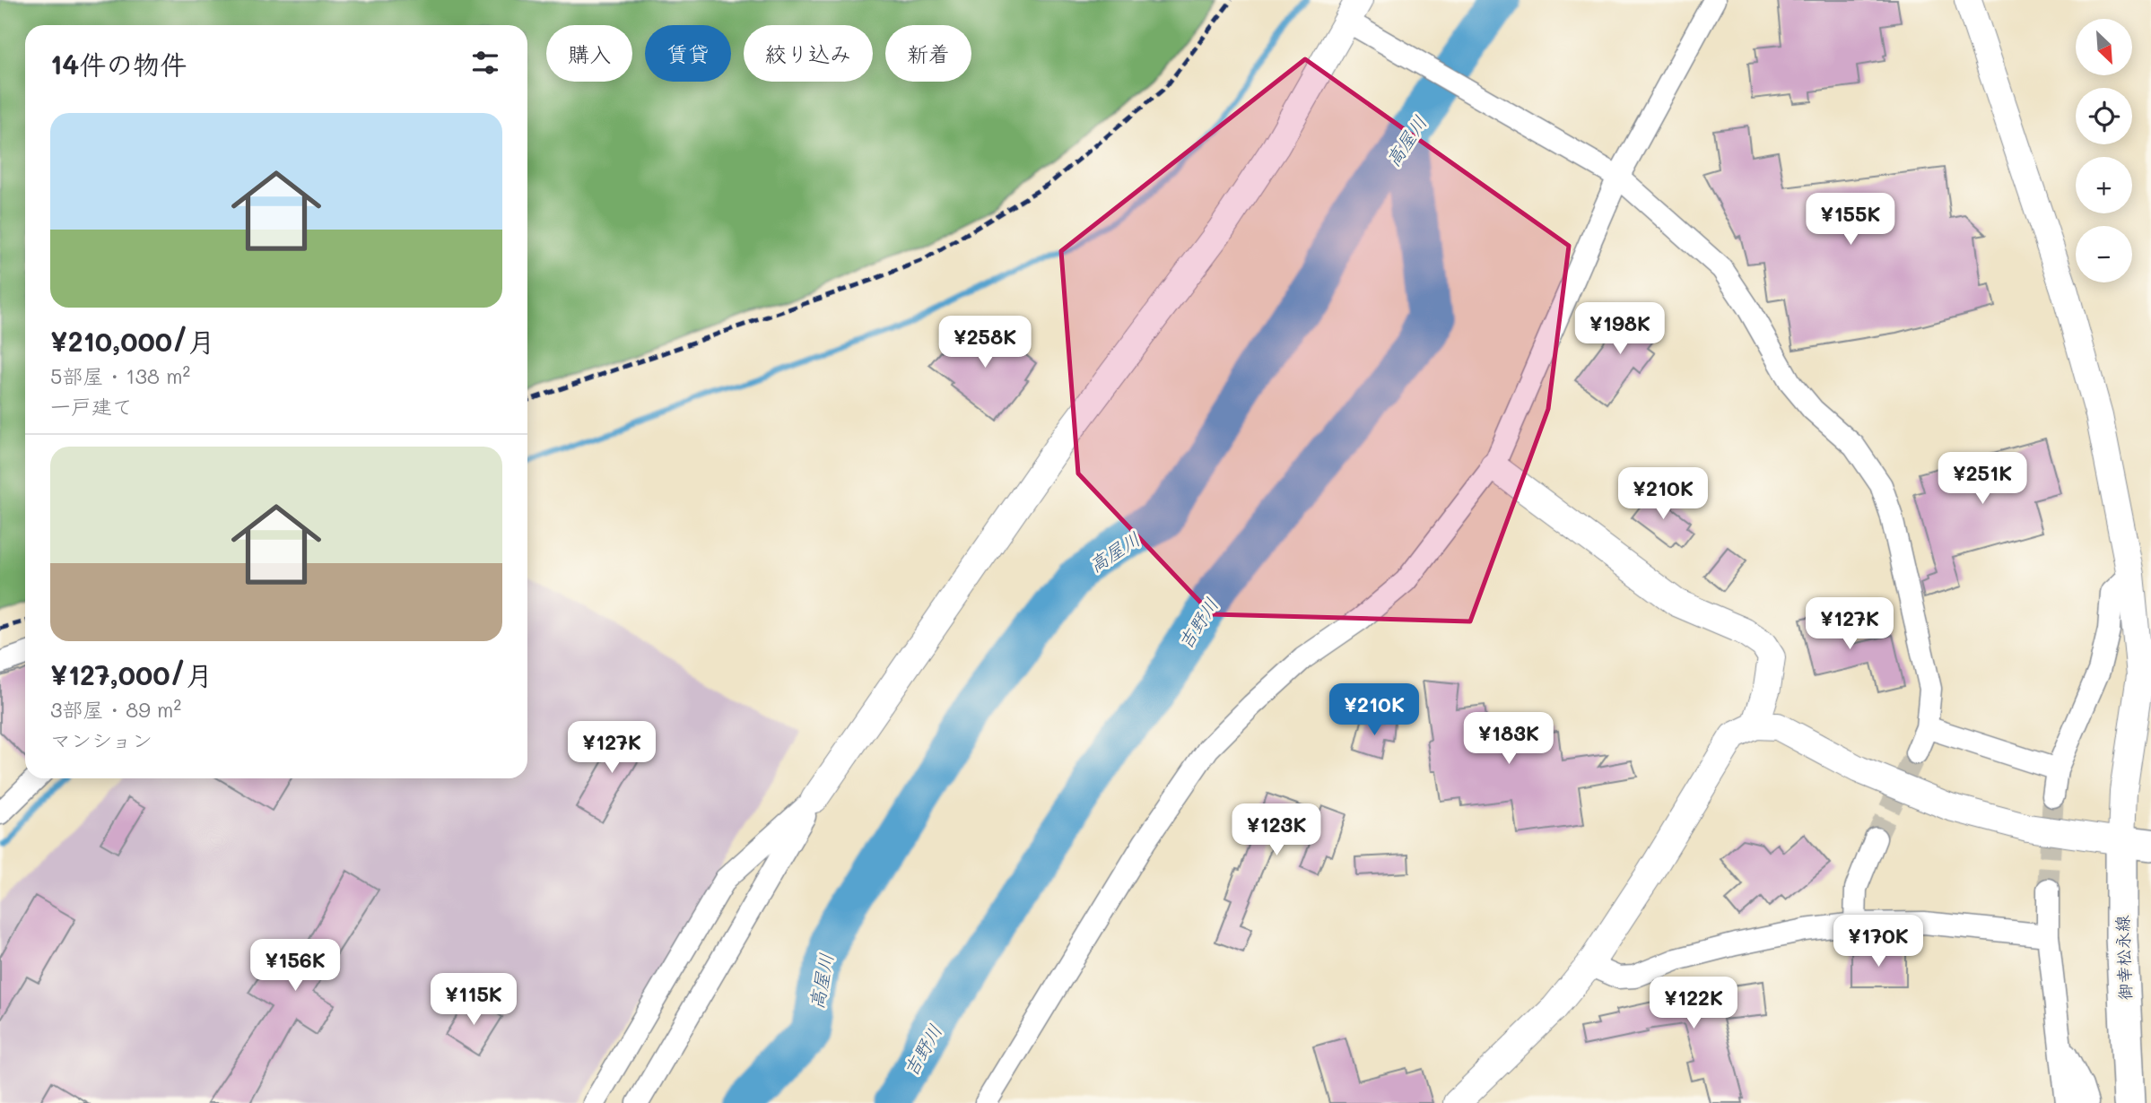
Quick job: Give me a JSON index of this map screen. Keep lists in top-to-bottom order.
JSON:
{
  "streets": {
    "main road": ["御幸松永線"]
  },
  "water": ["高屋川", "吉野川"],
  "north": "bottom right",
  "page": {
    "map_buttons": ["+", "−"],
    "chip": [
      "購入",
      "賃貸",
      "絞り込み",
      "新着"
    ],
    "heading": "14件の物件",
    "list": [
      {
        "name": "¥210,000/月",
        "note": "5部屋 · 138 m² · 一戸建て"
      },
      {
        "name": "¥127,000/月",
        "note": "3部屋 · 89 m² · マンション"
      }
    ],
    "price": [
      "¥155K",
      "¥198K",
      "¥258K",
      "¥251K",
      "¥210K",
      "¥127K",
      "¥210K",
      "¥183K",
      "¥127K",
      "¥123K",
      "¥170K",
      "¥156K",
      "¥115K",
      "¥122K"
    ]
  }
}
